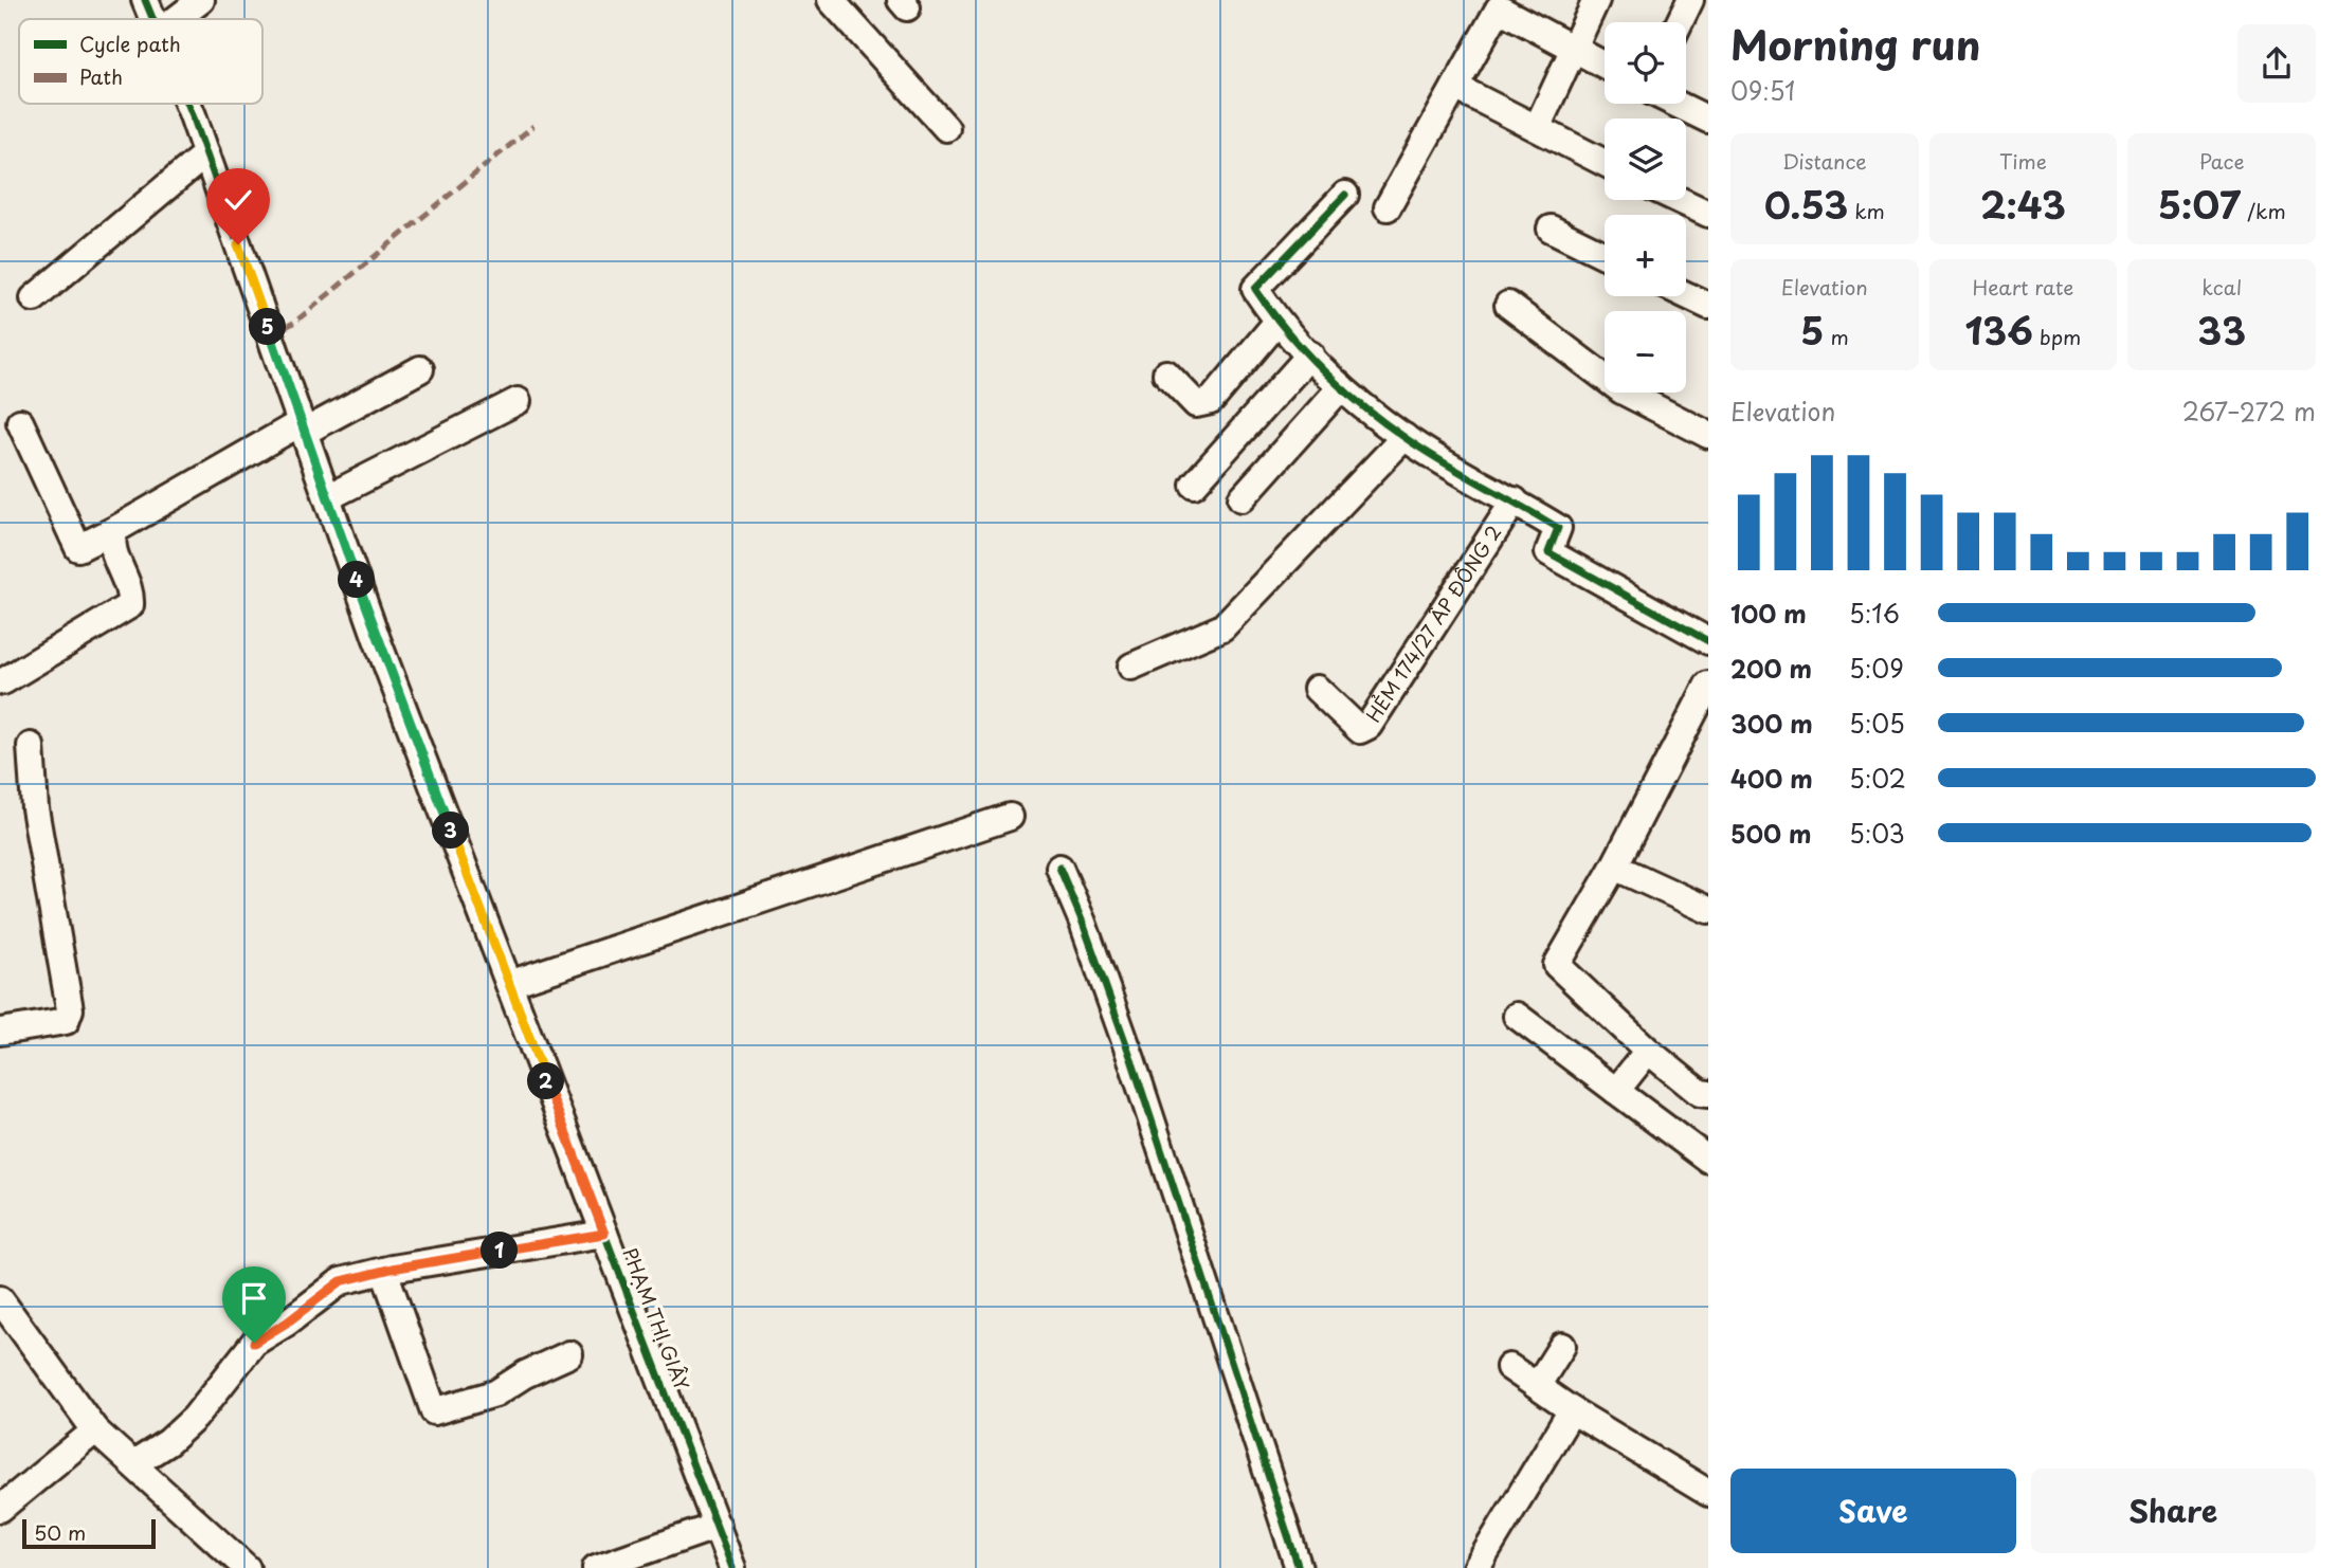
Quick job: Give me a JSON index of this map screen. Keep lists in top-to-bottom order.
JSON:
{
  "streets": {
    "street": ["HẺM 174/27 ẤP ĐÔNG 2", "PHẠM THỊ GIÂY"]
  },
  "legend": ["Cycle path", "Path"],
  "scale_bar": "50 m",
  "page": {
    "heading": ["Morning run", "09:51"],
    "map_buttons": ["+", "−"],
    "stats": [
      ["Distance", "0.53 km"],
      ["Time", "2:43"],
      ["Pace", "5:07 /km"],
      ["Elevation", "5 m"],
      ["Heart rate", "136 bpm"],
      ["kcal", "33"]
    ],
    "pins": [
      "5",
      "4",
      "3",
      "2",
      "1"
    ],
    "chart": ["Elevation", "267–272 m"],
    "list": [
      {
        "name": "100 m",
        "note": "5:16"
      },
      {
        "name": "200 m",
        "note": "5:09"
      },
      {
        "name": "300 m",
        "note": "5:05"
      },
      {
        "name": "400 m",
        "note": "5:02"
      },
      {
        "name": "500 m",
        "note": "5:03"
      }
    ],
    "buttons": ["Save", "Share"],
    "scale": "50 m"
  }
}
